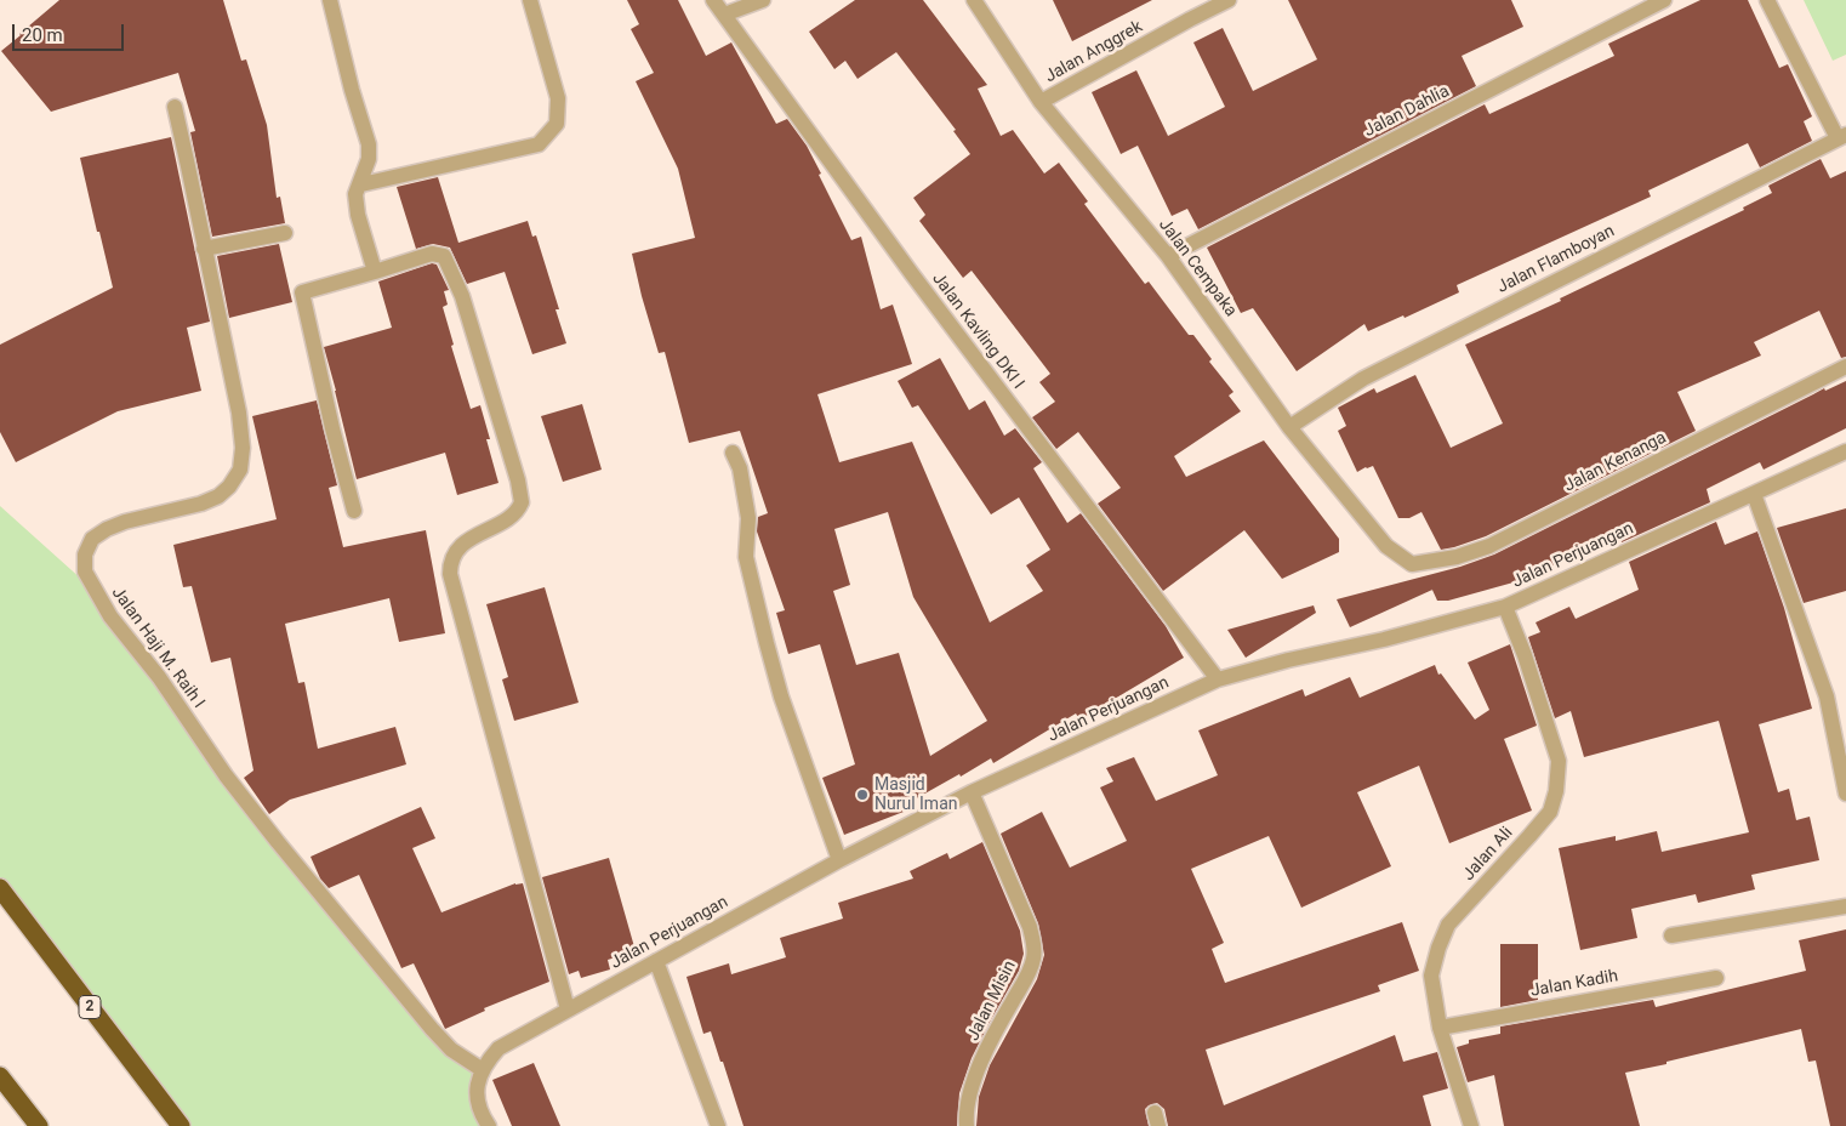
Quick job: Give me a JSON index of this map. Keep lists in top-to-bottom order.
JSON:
{
  "streets": {
    "highway": ["2"],
    "street": [
      "Jalan Anggrek",
      "Jalan Dahlia",
      "Jalan Flamboyan",
      "Jalan Cempaka",
      "Jalan Kavling DKI I",
      "Jalan Kenanga",
      "Jalan Perjuangan",
      "Jalan Haji M. Raih I",
      "Jalan Ali",
      "Jalan Kadih",
      "Jalan Misin"
    ]
  },
  "crossings": [
    ["Jalan Anggrek", "Jalan Cempaka"],
    ["Jalan Dahlia", "Jalan Cempaka"],
    ["Jalan Flamboyan", "Jalan Cempaka"],
    ["Jalan Cempaka", "Jalan Kenanga"],
    ["Jalan Kavling DKI I", "Jalan Perjuangan"],
    ["Jalan Perjuangan", "Jalan Haji M. Raih I"],
    ["Jalan Perjuangan", "Jalan Ali"],
    ["Jalan Perjuangan", "Jalan Misin"],
    ["Jalan Ali", "Jalan Kadih"]
  ],
  "places": ["Masjid Nurul Iman"],
  "scale_bar": "20 m"
}
